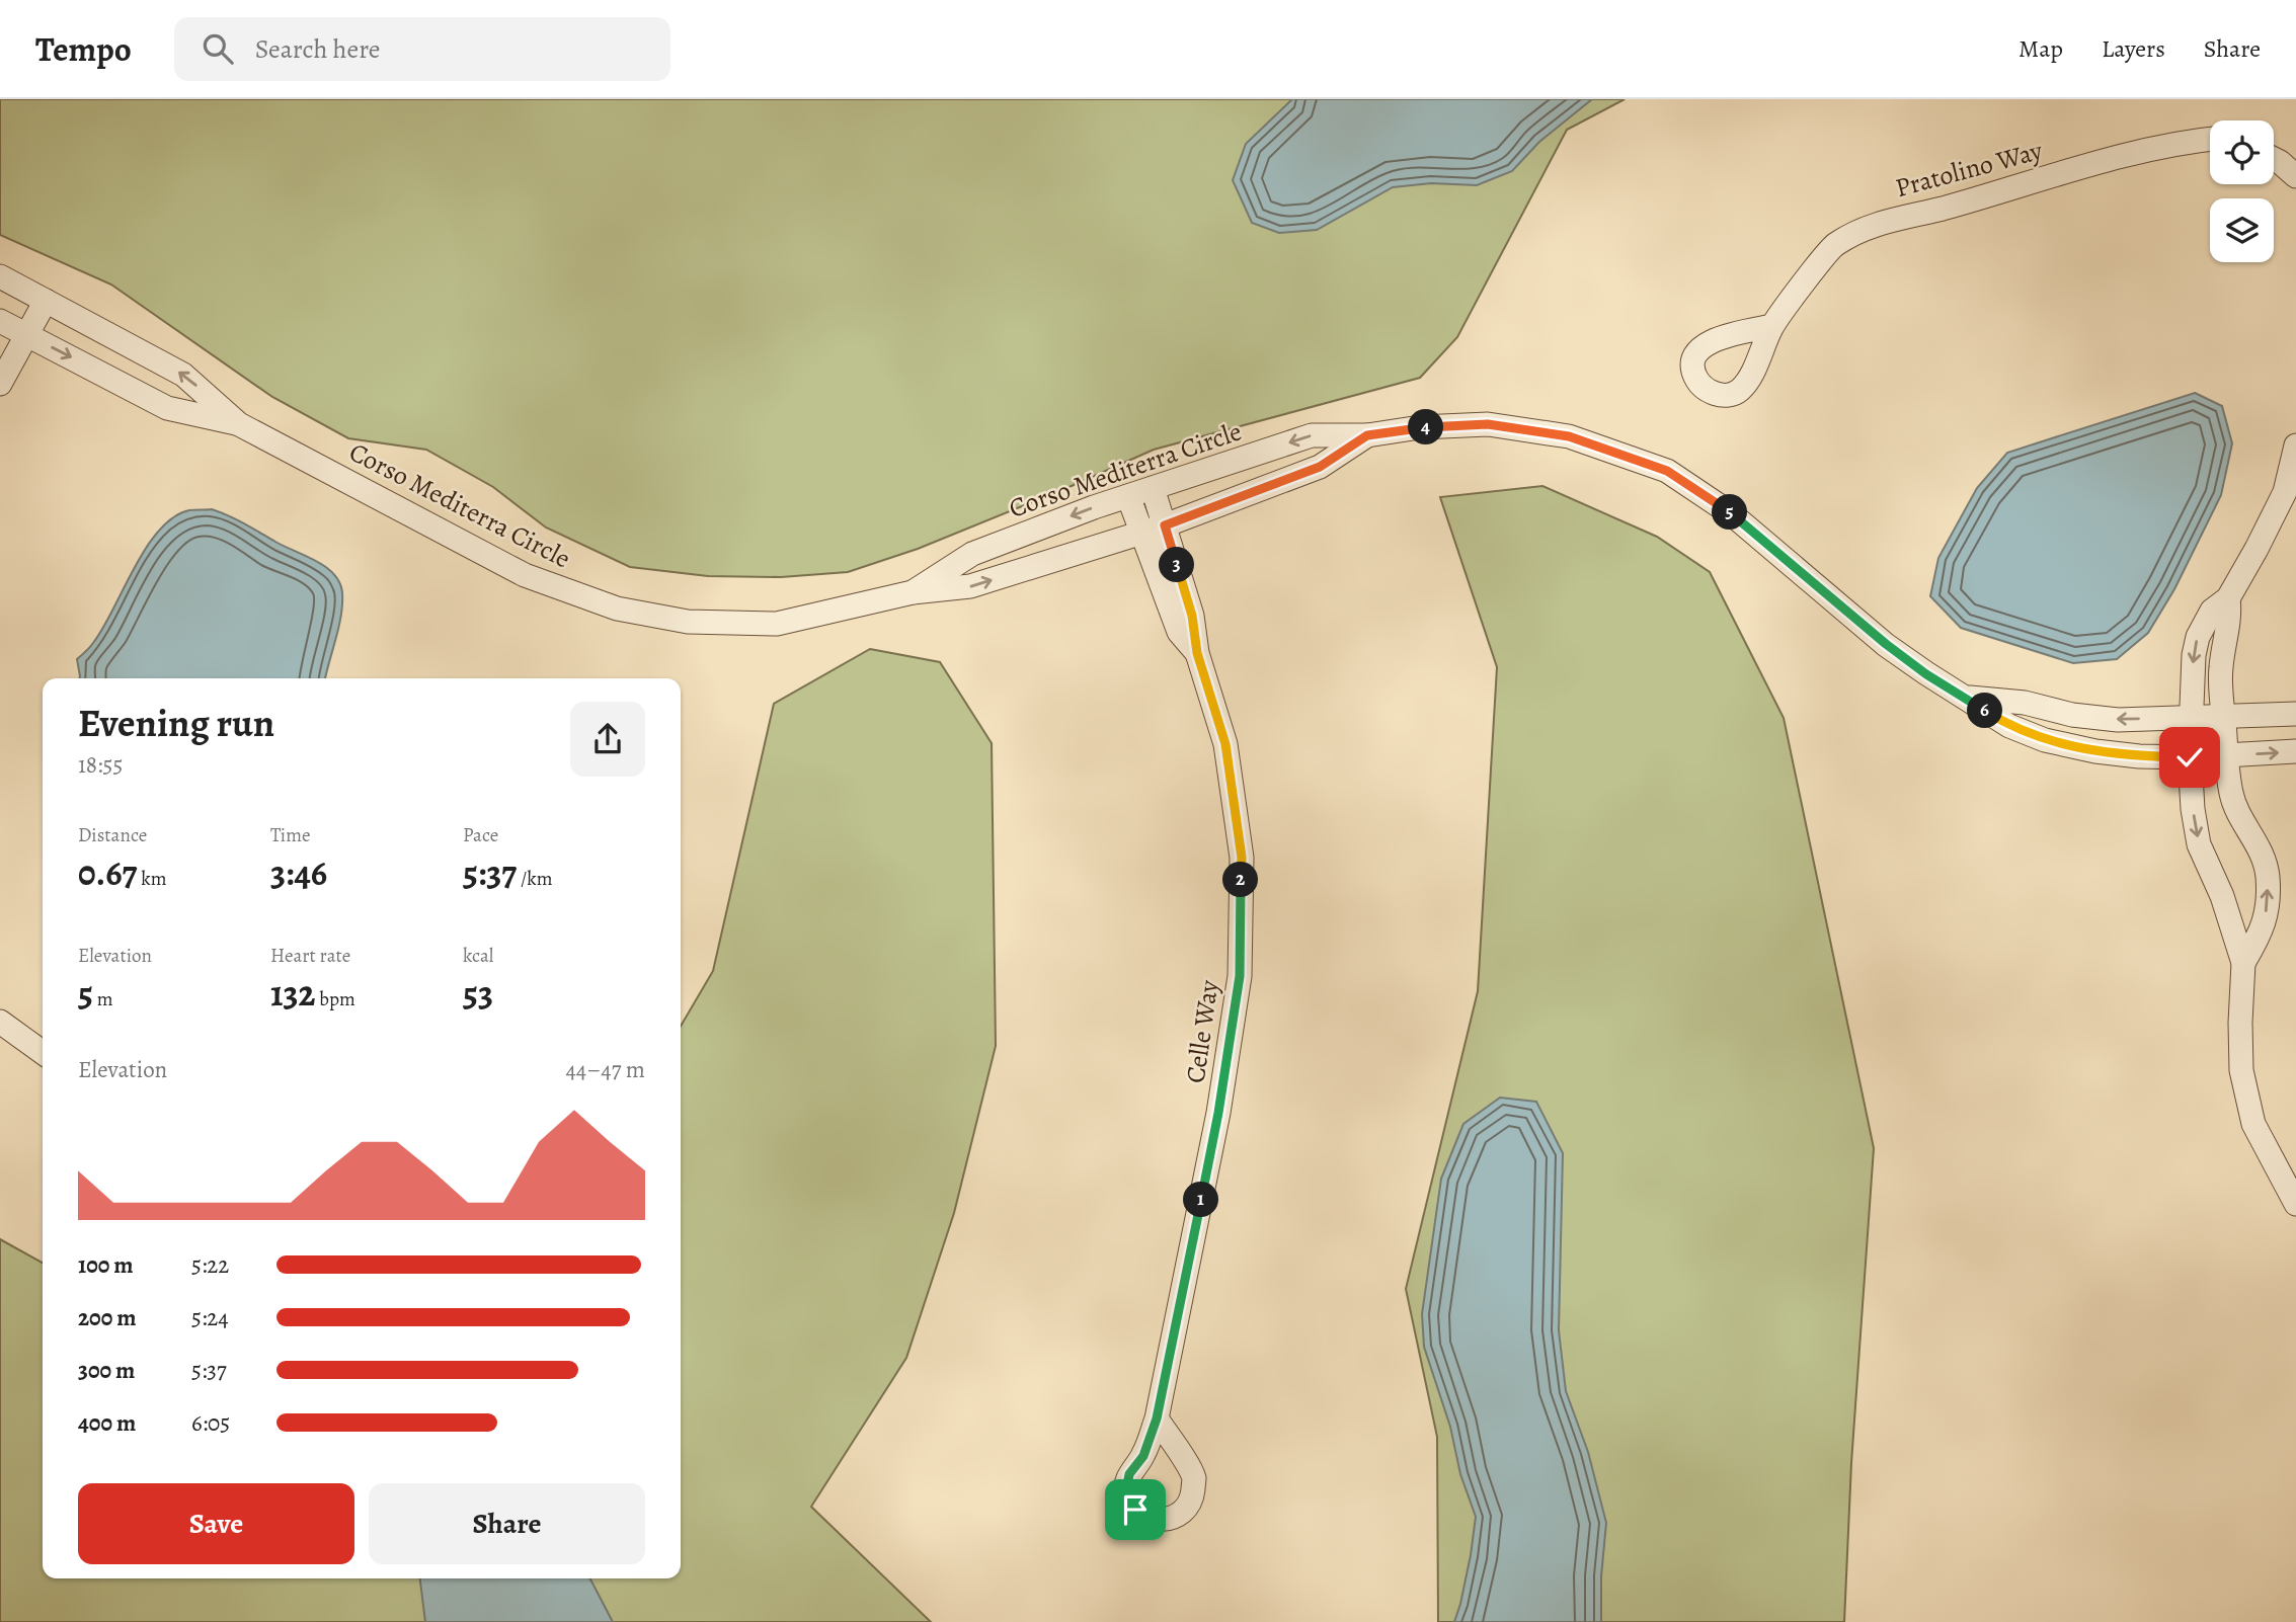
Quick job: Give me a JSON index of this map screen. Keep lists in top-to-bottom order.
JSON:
{
  "streets": {
    "street": ["Pratolino Way", "Corso Mediterra Circle", "Celle Way"]
  },
  "crossings": [
    ["Corso Mediterra Circle", "Celle Way"]
  ],
  "page": {
    "header": "Tempo",
    "search": "Search here",
    "nav": ["Map", "Layers", "Share"],
    "pins": [
      "4",
      "5",
      "3",
      "6",
      "2",
      "1"
    ],
    "heading": ["Evening run", "18:55"],
    "stats": [
      ["Distance", "0.67 km"],
      ["Time", "3:46"],
      ["Pace", "5:37 /km"],
      ["Elevation", "5 m"],
      ["Heart rate", "132 bpm"],
      ["kcal", "53"]
    ],
    "chart": ["Elevation", "44–47 m"],
    "list": [
      {
        "name": "100 m",
        "note": "5:22"
      },
      {
        "name": "200 m",
        "note": "5:24"
      },
      {
        "name": "300 m",
        "note": "5:37"
      },
      {
        "name": "400 m",
        "note": "6:05"
      }
    ],
    "buttons": ["Save", "Share"]
  }
}
